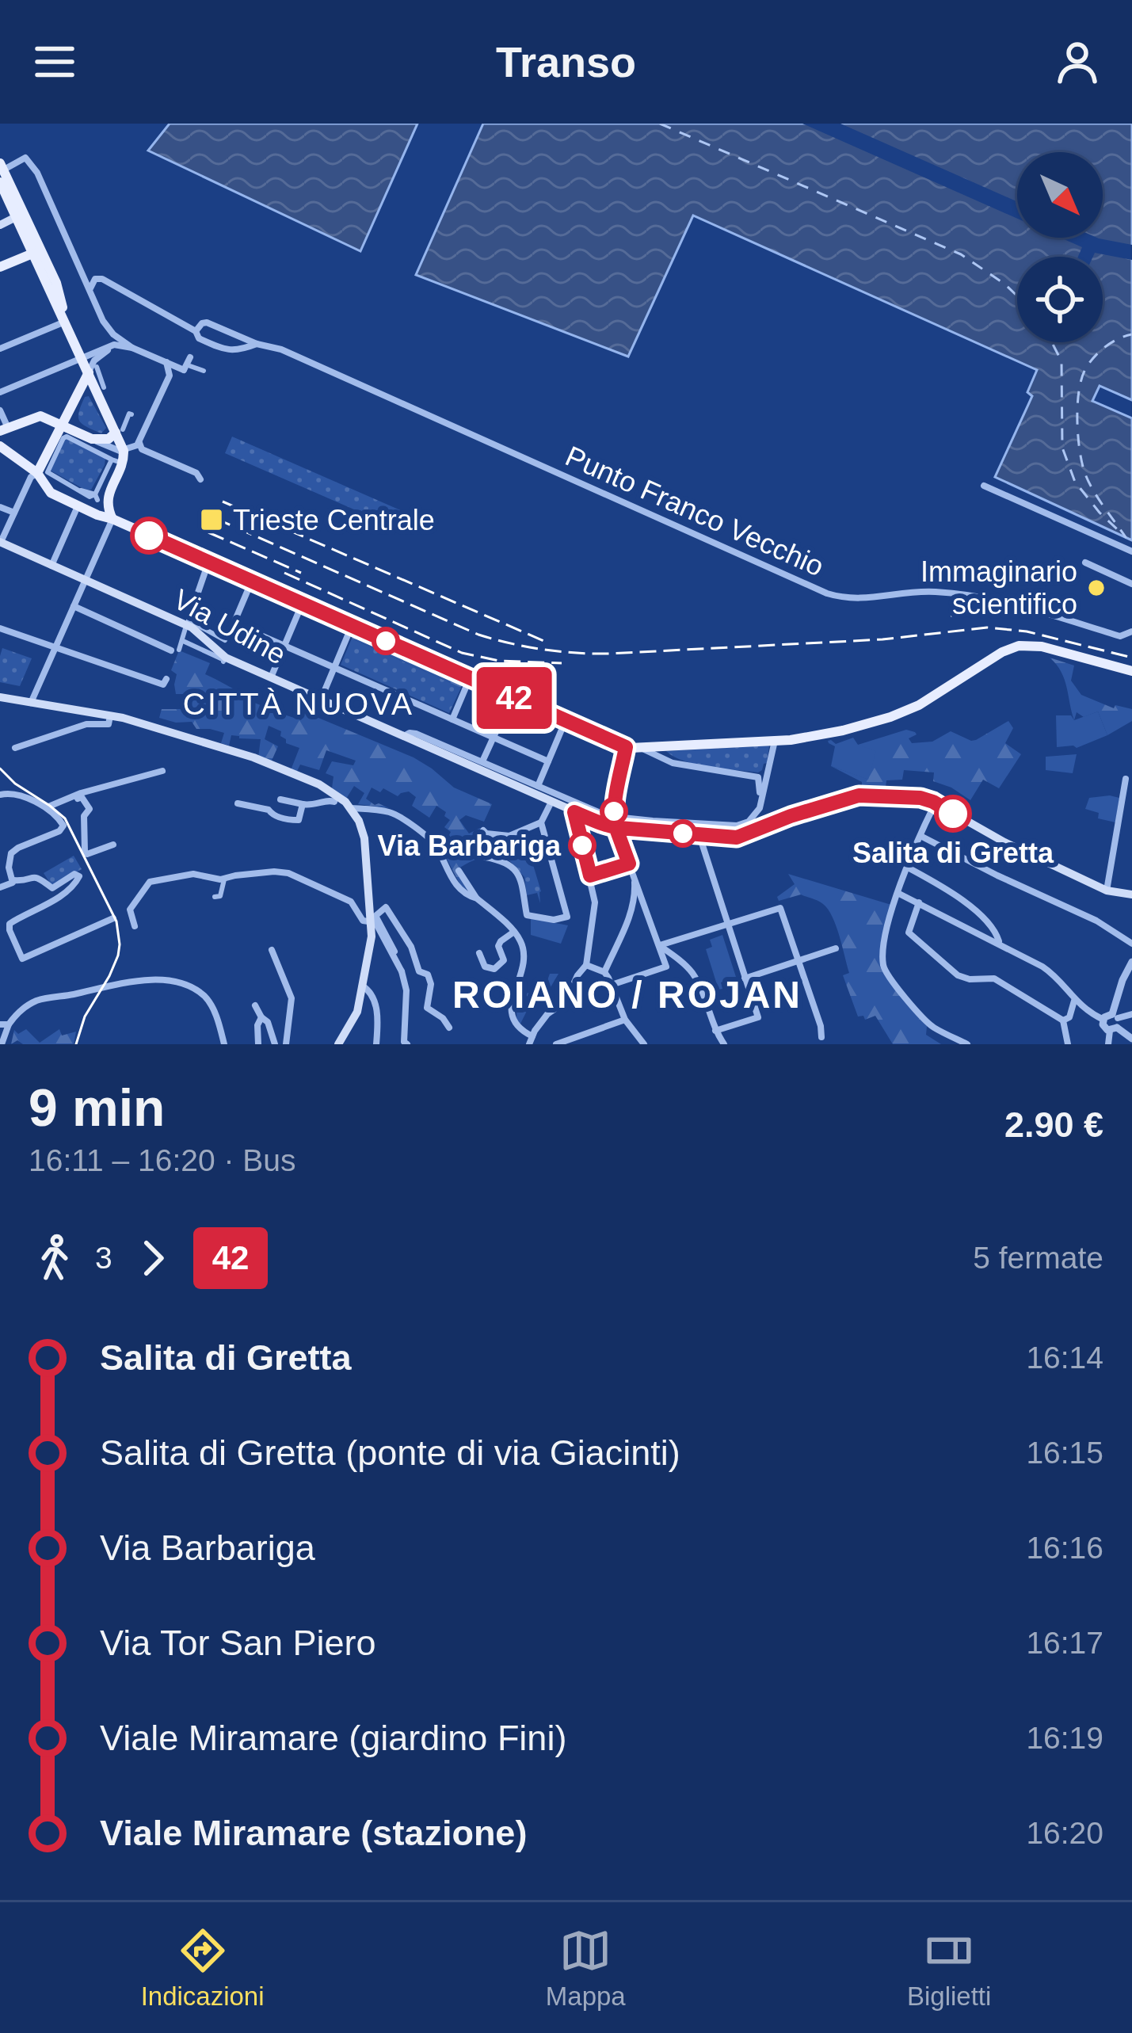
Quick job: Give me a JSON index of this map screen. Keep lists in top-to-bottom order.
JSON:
{
  "streets": {
    "main road": ["Via Udine"],
    "street": ["Punto Franco Vecchio"]
  },
  "districts": ["CITTÀ NUOVA", "ROIANO / ROJAN"],
  "places": {
    "transit": ["Trieste Centrale"],
    "other": ["Immaginario scientifico", "Salita di Gretta", "Via Barbariga"]
  },
  "lines": ["bus line 42"],
  "north": "bottom right",
  "page": {
    "header": "Transo",
    "on_map": "42",
    "heading": ["9 min", "16:11 – 16:20 · Bus", "2.90 €"],
    "legs": ["3", "42", "5 fermate"],
    "list": [
      {
        "name": "Salita di Gretta",
        "value": "16:14"
      },
      {
        "name": "Salita di Gretta (ponte di via Giacinti)",
        "value": "16:15"
      },
      {
        "name": "Via Barbariga",
        "value": "16:16"
      },
      {
        "name": "Via Tor San Piero",
        "value": "16:17"
      },
      {
        "name": "Viale Miramare (giardino Fini)",
        "value": "16:19"
      },
      {
        "name": "Viale Miramare (stazione)",
        "value": "16:20"
      }
    ],
    "tabs": ["Indicazioni", "Mappa", "Biglietti"]
  }
}
